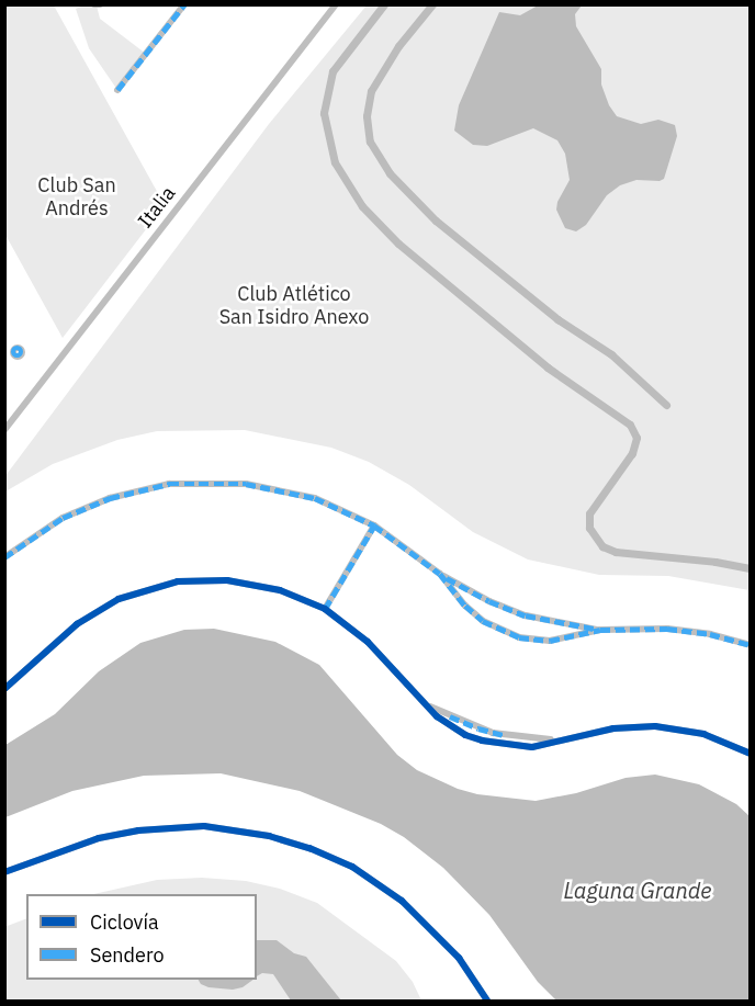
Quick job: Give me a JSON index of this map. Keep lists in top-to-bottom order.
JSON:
{
  "streets": {
    "street": ["Italia"]
  },
  "water": ["Laguna Grande"],
  "parks": ["Club San Andrés", "Club Atlético San Isidro Anexo"],
  "legend": ["Ciclovía", "Sendero"]
}
